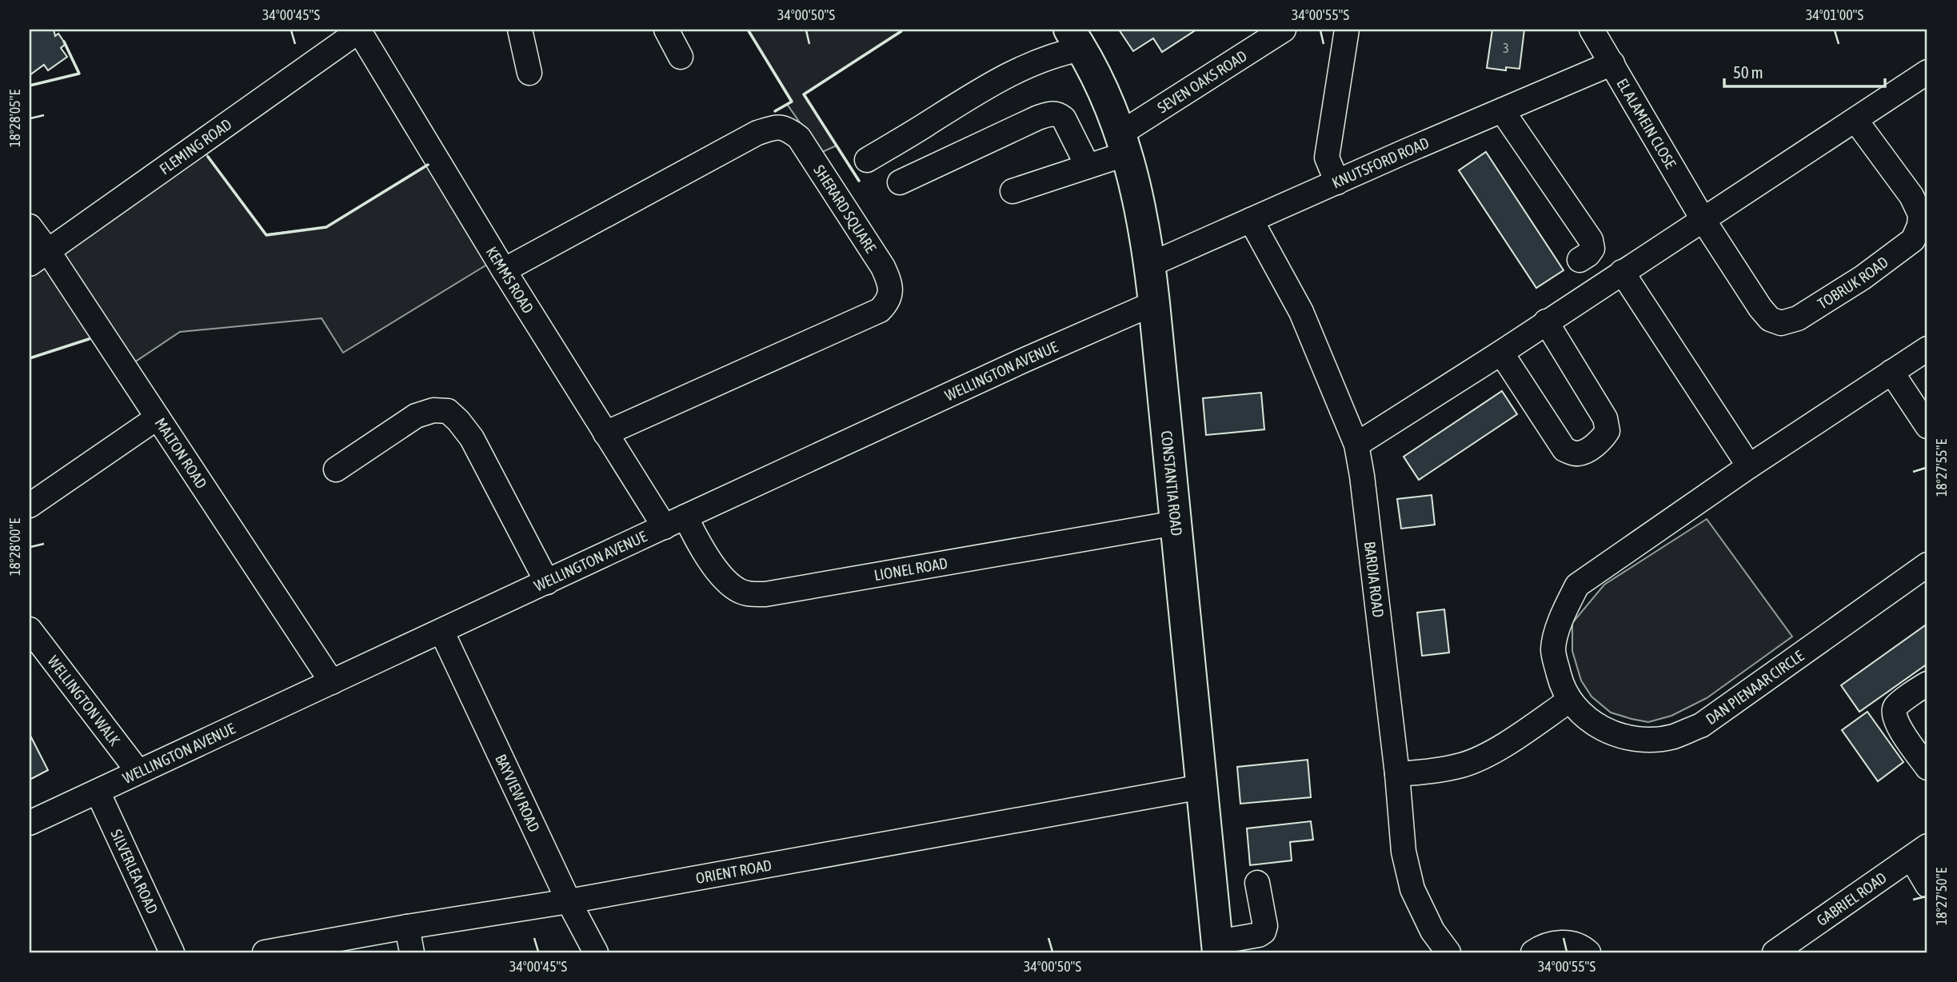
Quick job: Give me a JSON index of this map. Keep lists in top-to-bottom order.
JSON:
{
  "streets": {
    "main road": ["CONSTANTIA ROAD"],
    "street": [
      "SEVEN OAKS ROAD",
      "EL ALAMEIN CLOSE",
      "FLEMING ROAD",
      "KNUTSFORD ROAD",
      "SHERARD SQUARE",
      "KEMMS ROAD",
      "TOBRUK ROAD",
      "WELLINGTON AVENUE",
      "MALTON ROAD",
      "LIONEL ROAD",
      "BARDIA ROAD",
      "DAN PIENAAR CIRCLE",
      "WELLINGTON WALK",
      "BAYVIEW ROAD",
      "SILVERLEA ROAD",
      "ORIENT ROAD",
      "GABRIEL ROAD"
    ]
  },
  "crossings": [
    ["SEVEN OAKS ROAD", "CONSTANTIA ROAD"],
    ["EL ALAMEIN CLOSE", "KNUTSFORD ROAD"],
    ["EL ALAMEIN CLOSE", "TOBRUK ROAD"],
    ["FLEMING ROAD", "KEMMS ROAD"],
    ["FLEMING ROAD", "MALTON ROAD"],
    ["KNUTSFORD ROAD", "CONSTANTIA ROAD"],
    ["KNUTSFORD ROAD", "BARDIA ROAD"],
    ["SHERARD SQUARE", "KEMMS ROAD"],
    ["KEMMS ROAD", "WELLINGTON AVENUE"],
    ["KEMMS ROAD", "LIONEL ROAD"],
    ["WELLINGTON AVENUE", "MALTON ROAD"],
    ["WELLINGTON AVENUE", "CONSTANTIA ROAD"],
    ["WELLINGTON AVENUE", "LIONEL ROAD"],
    ["WELLINGTON AVENUE", "WELLINGTON WALK"],
    ["WELLINGTON AVENUE", "BAYVIEW ROAD"],
    ["WELLINGTON AVENUE", "SILVERLEA ROAD"],
    ["CONSTANTIA ROAD", "LIONEL ROAD"],
    ["CONSTANTIA ROAD", "ORIENT ROAD"],
    ["BAYVIEW ROAD", "ORIENT ROAD"]
  ],
  "house_numbers": ["3"],
  "scale_bar": "50 m",
  "coordinates": [
    "34°00'45\"S",
    "34°00'50\"S",
    "34°00'55\"S",
    "34°01'00\"S",
    "18°28'05\"E",
    "18°27'55\"E",
    "18°28'00\"E",
    "18°27'50\"E"
  ]
}
